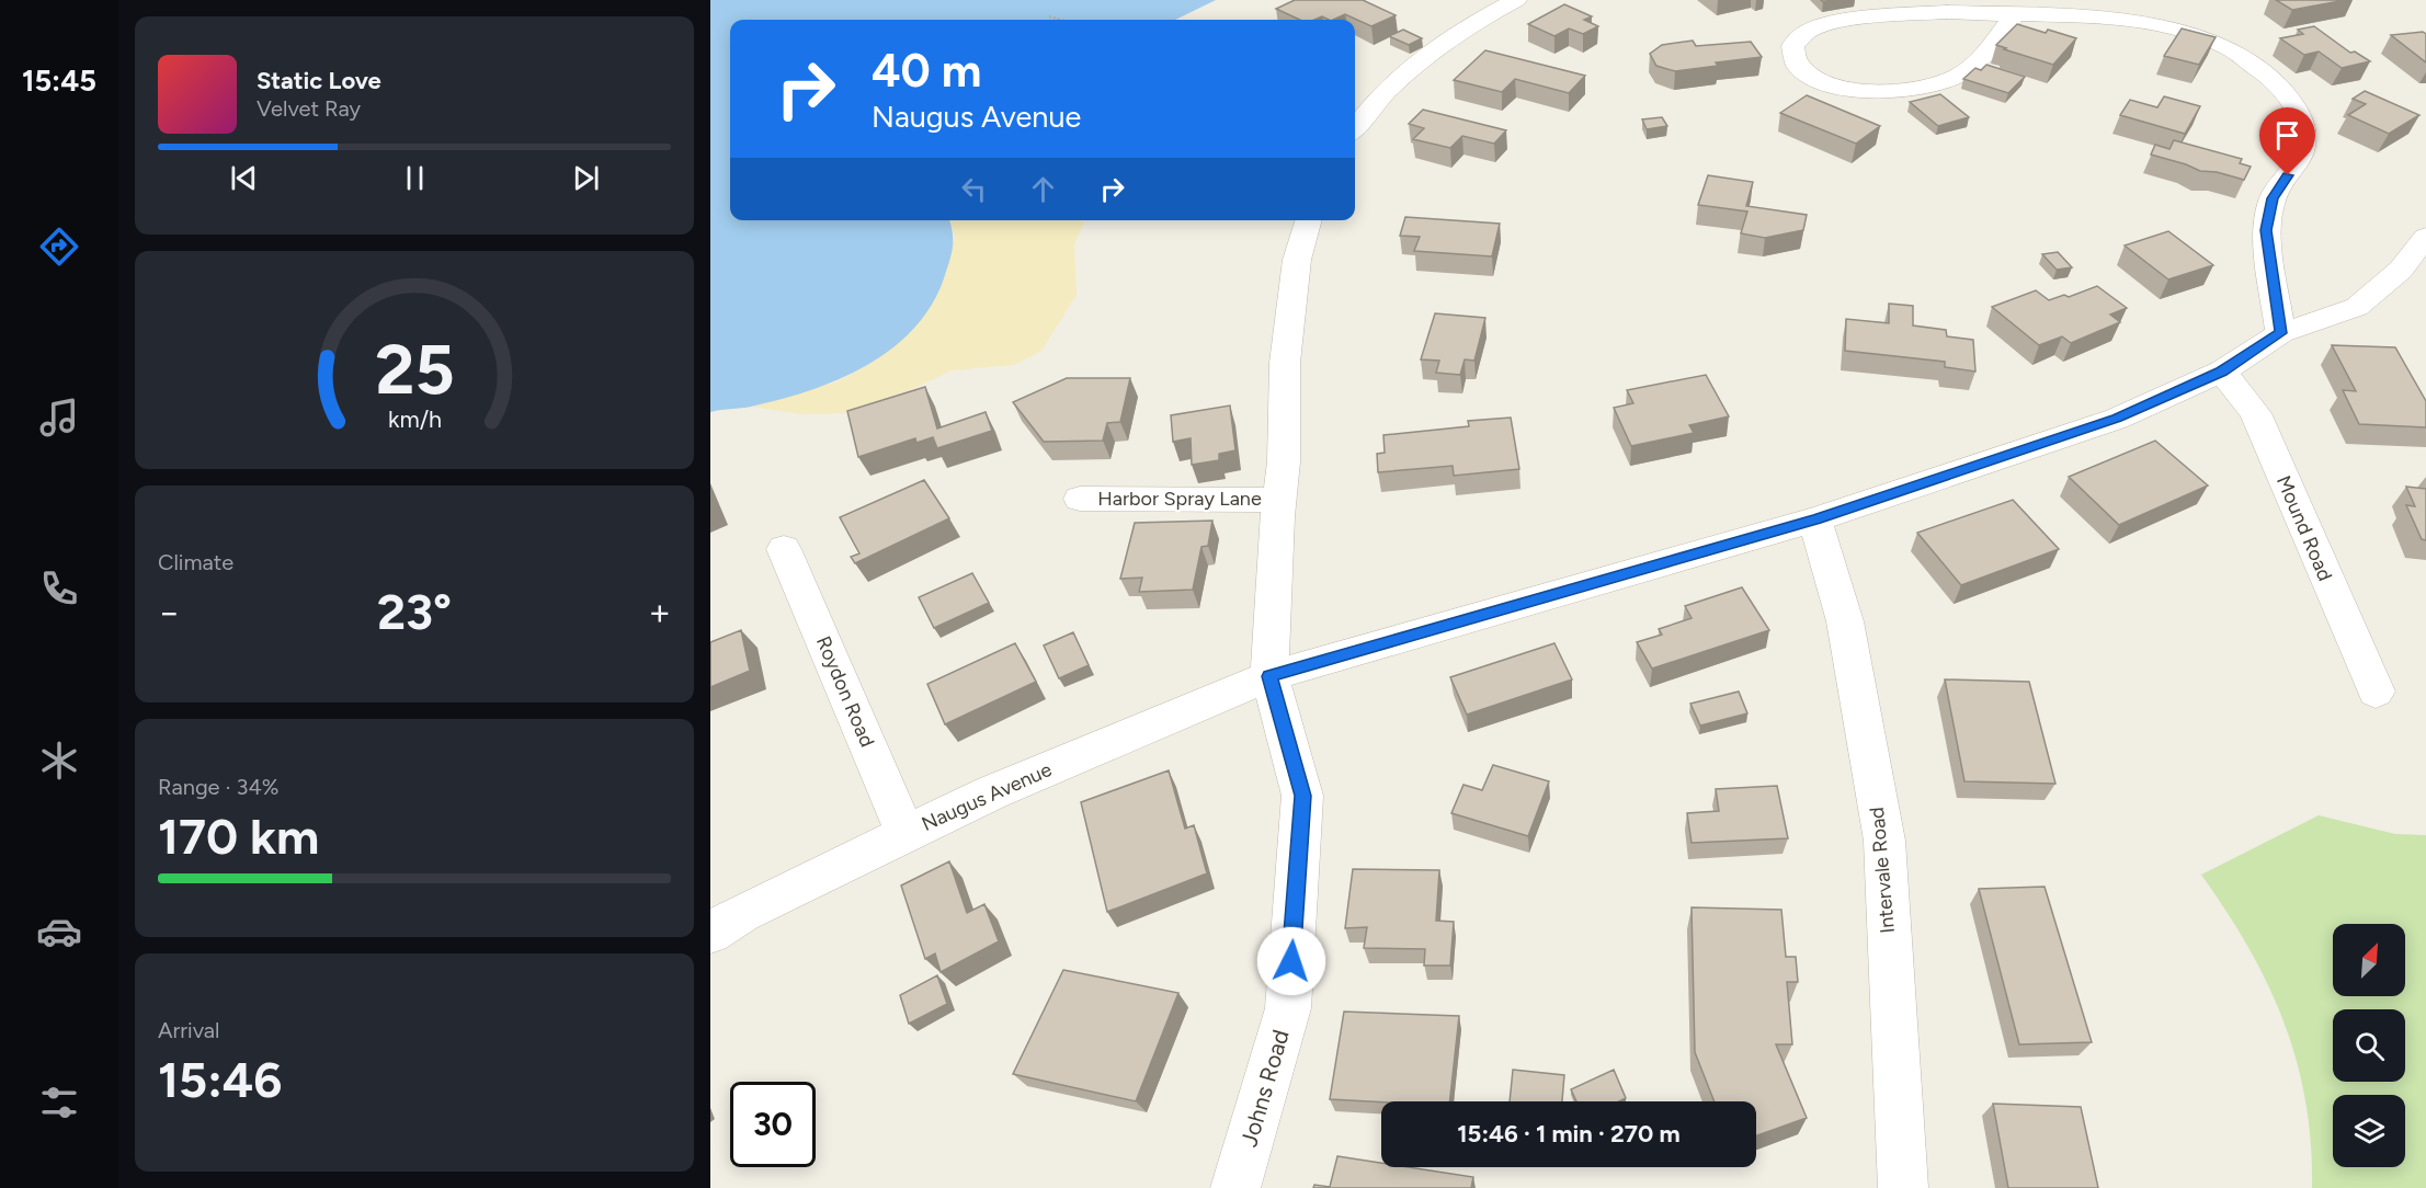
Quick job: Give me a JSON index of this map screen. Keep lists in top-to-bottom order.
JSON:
{
  "streets": {
    "street": [
      "Harbor Spray Lane",
      "Mound Road",
      "Roydon Road",
      "Naugus Avenue",
      "Intervale Road",
      "Johns Road"
    ]
  },
  "crossings": [
    ["Mound Road", "Naugus Avenue"],
    ["Roydon Road", "Naugus Avenue"],
    ["Naugus Avenue", "Intervale Road"],
    ["Naugus Avenue", "Johns Road"]
  ],
  "north": "top right",
  "page": {
    "tabs": "15:45",
    "turn": ["40 m", "Naugus Avenue"],
    "song": ["Static Love", "Velvet Ray"],
    "tile": [
      "Climate",
      ["Range · 34%", "170 km"],
      ["Arrival", "15:46"]
    ],
    "heat": ["−", "23°", "+"],
    "limit": "30",
    "trip": "15:46 · 1 min · 270 m",
    "gauge": ["25", "km/h"]
  }
}
